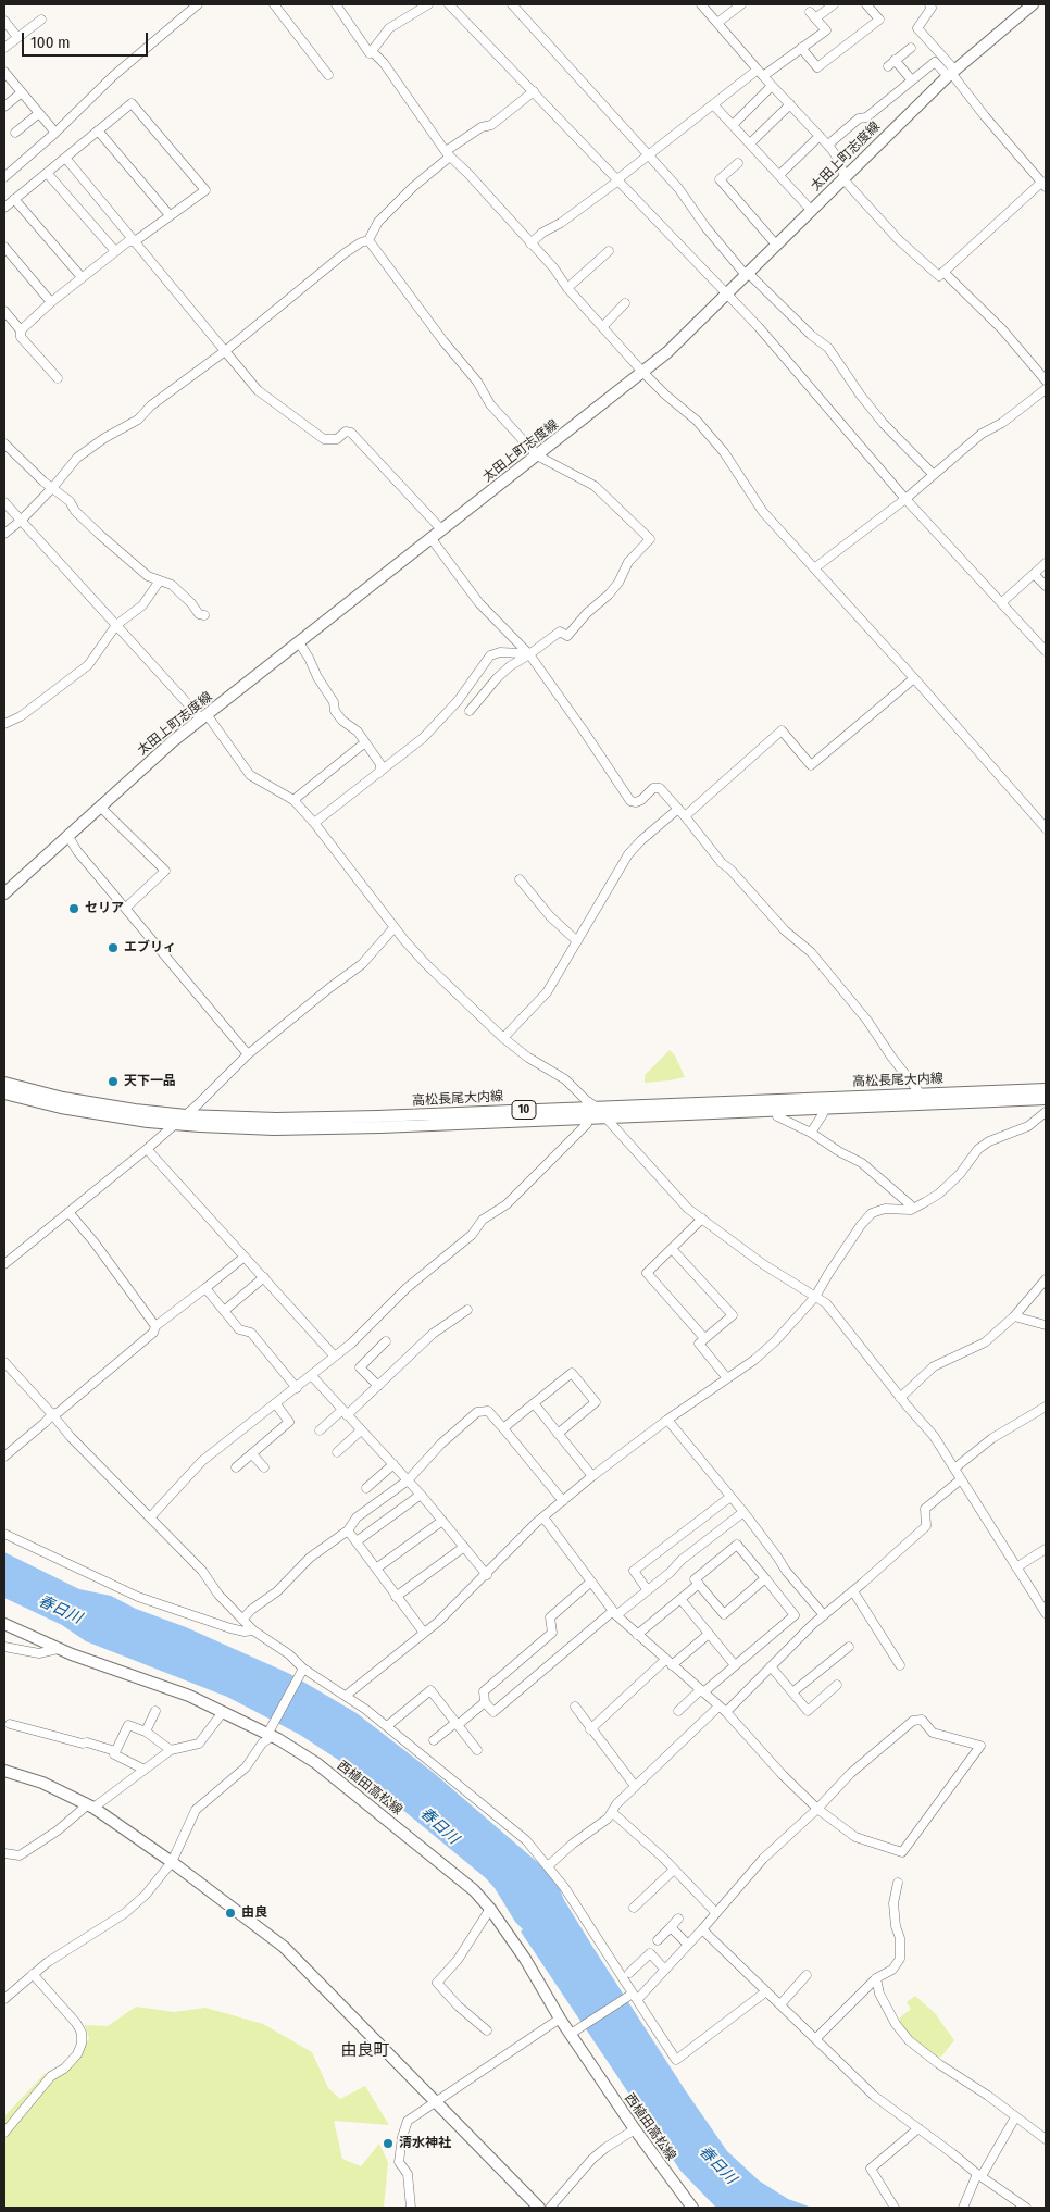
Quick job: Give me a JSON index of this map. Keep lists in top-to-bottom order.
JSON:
{
  "streets": {
    "main road": [
      "太田上町志度線",
      "高松長尾大内線",
      "10",
      "西植田高松線"
    ]
  },
  "districts": ["由良町"],
  "water": ["春日川"],
  "places": [
    "セリア",
    "エブリィ",
    "天下一品",
    "由良",
    "清水神社"
  ],
  "scale_bar": "100 m"
}
